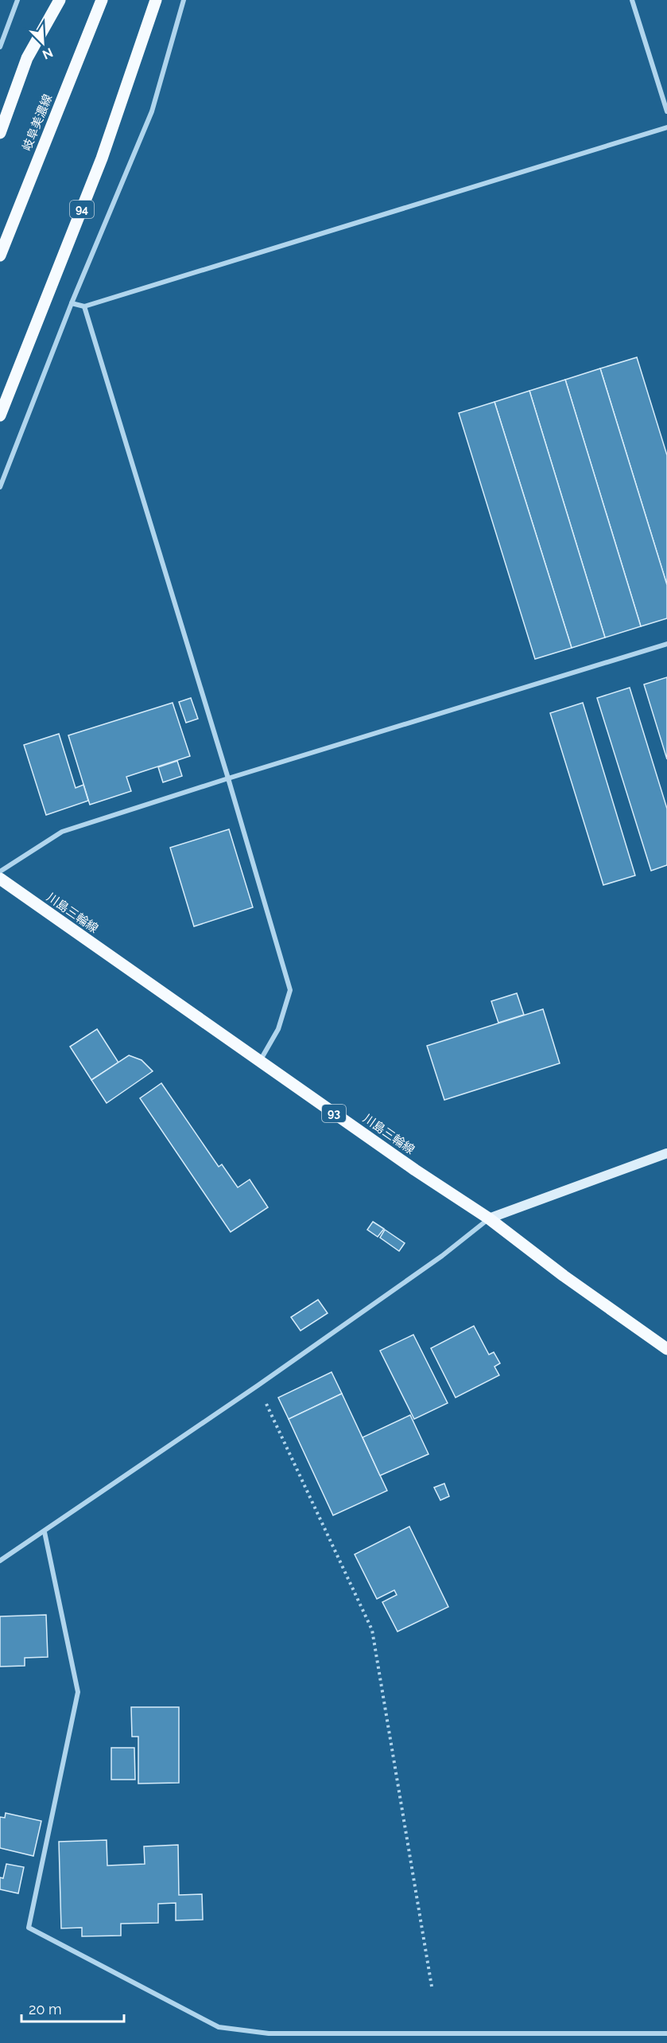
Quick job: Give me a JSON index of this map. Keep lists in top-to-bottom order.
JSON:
{
  "streets": {
    "main road": [
      "岐阜美濃線",
      "94",
      "川島三輪線",
      "93"
    ]
  },
  "scale_bar": "20 m",
  "north": "bottom right"
}
